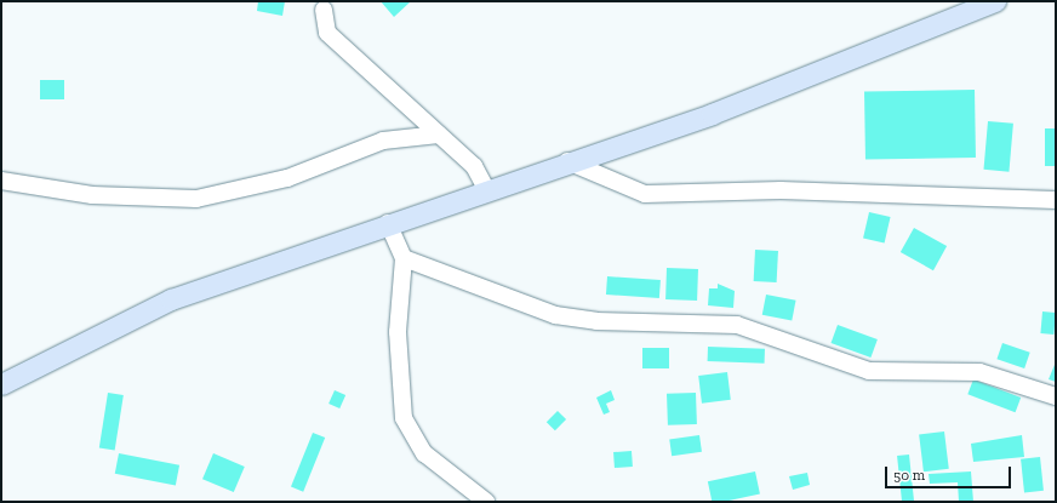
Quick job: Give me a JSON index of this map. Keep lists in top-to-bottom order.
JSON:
{
  "scale_bar": "50 m"
}
